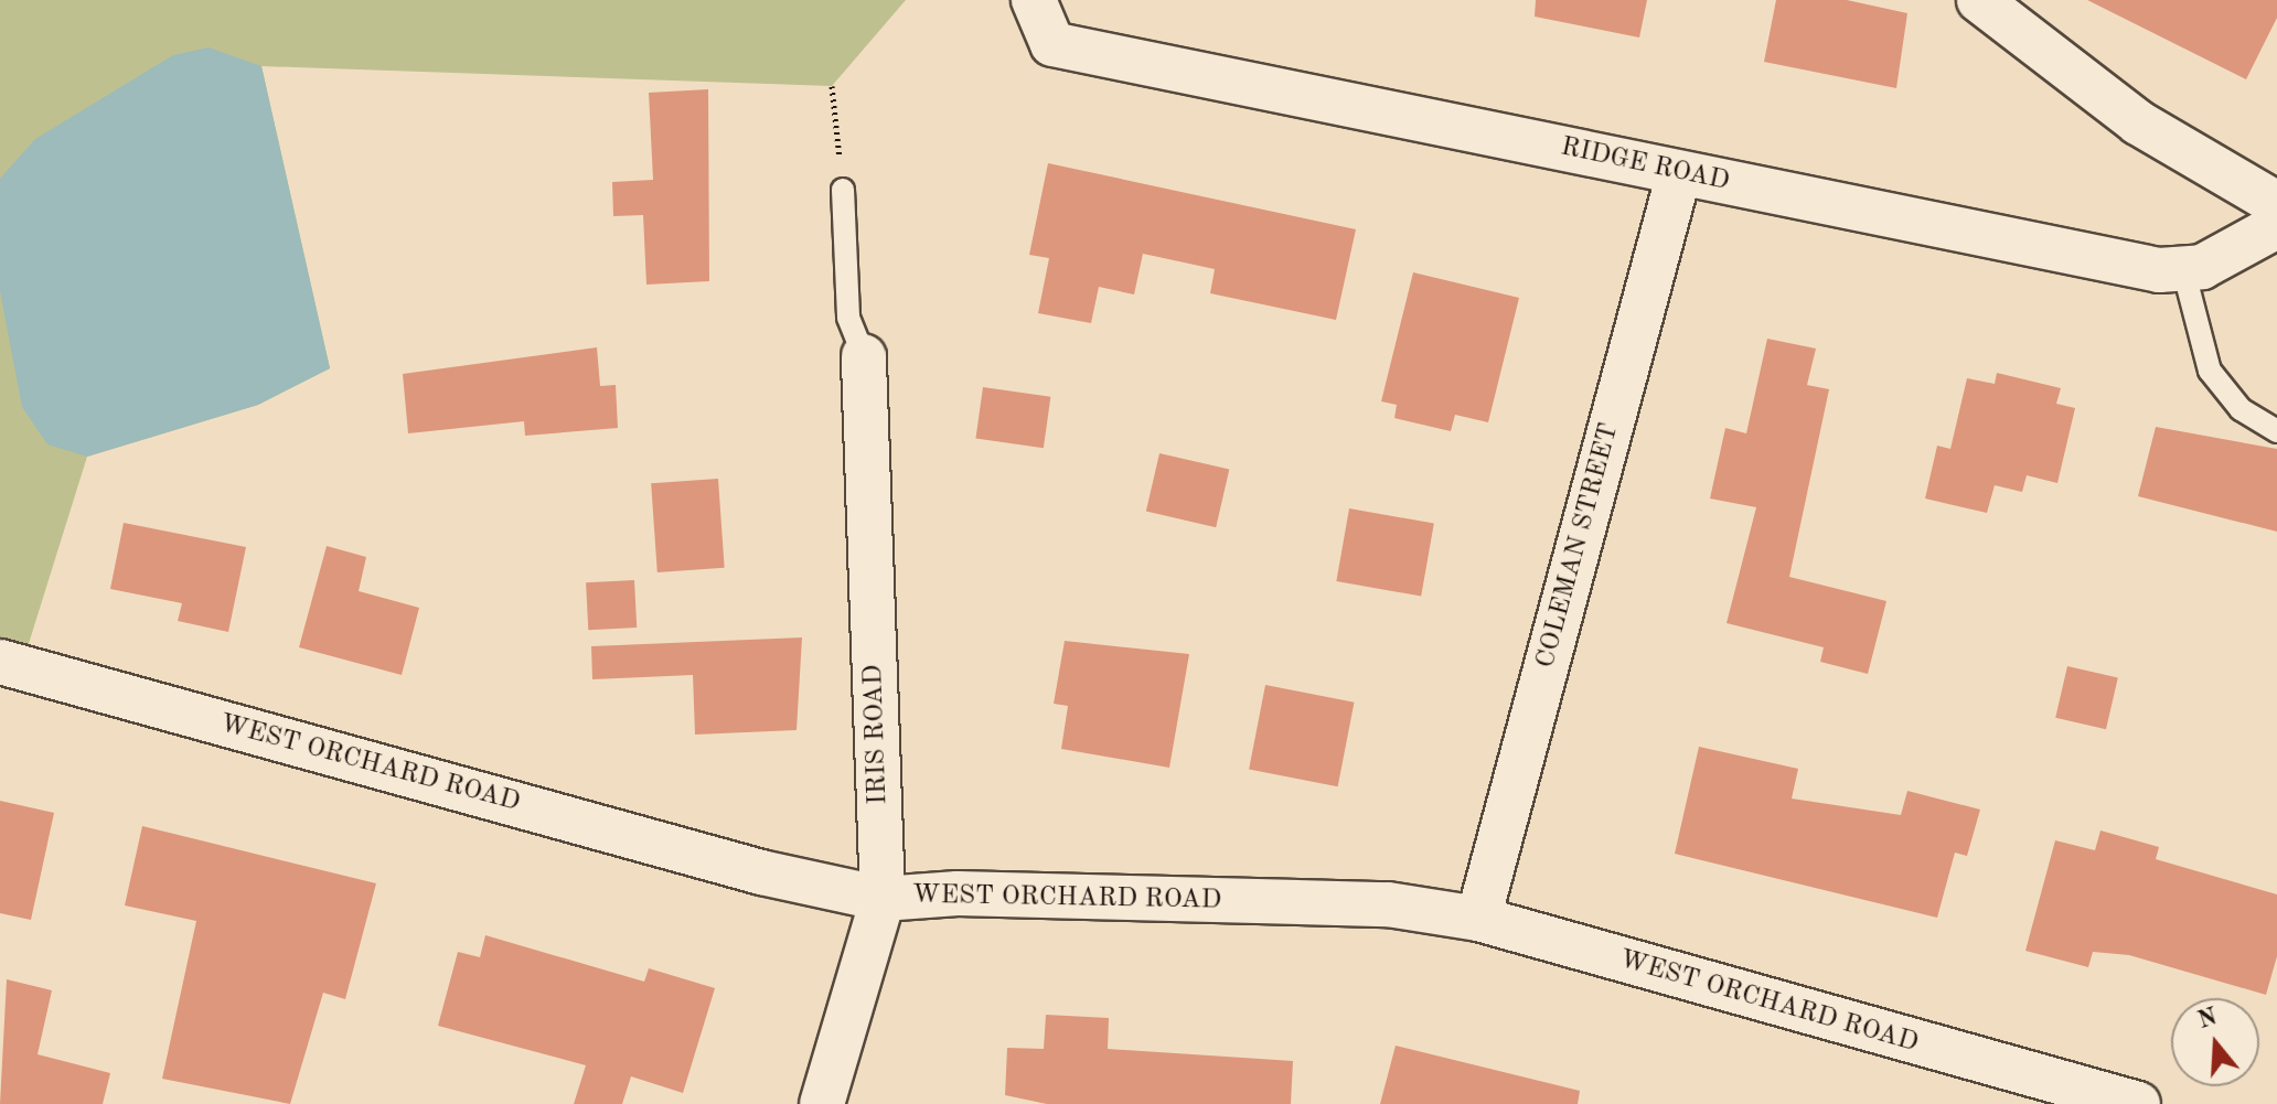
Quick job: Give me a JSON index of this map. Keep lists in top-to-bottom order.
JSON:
{
  "streets": {
    "street": [
      "RIDGE ROAD",
      "COLEMAN STREET",
      "IRIS ROAD",
      "WEST ORCHARD ROAD"
    ]
  },
  "crossings": [
    ["RIDGE ROAD", "COLEMAN STREET"],
    ["COLEMAN STREET", "WEST ORCHARD ROAD"],
    ["IRIS ROAD", "WEST ORCHARD ROAD"]
  ],
  "north": "top"
}
